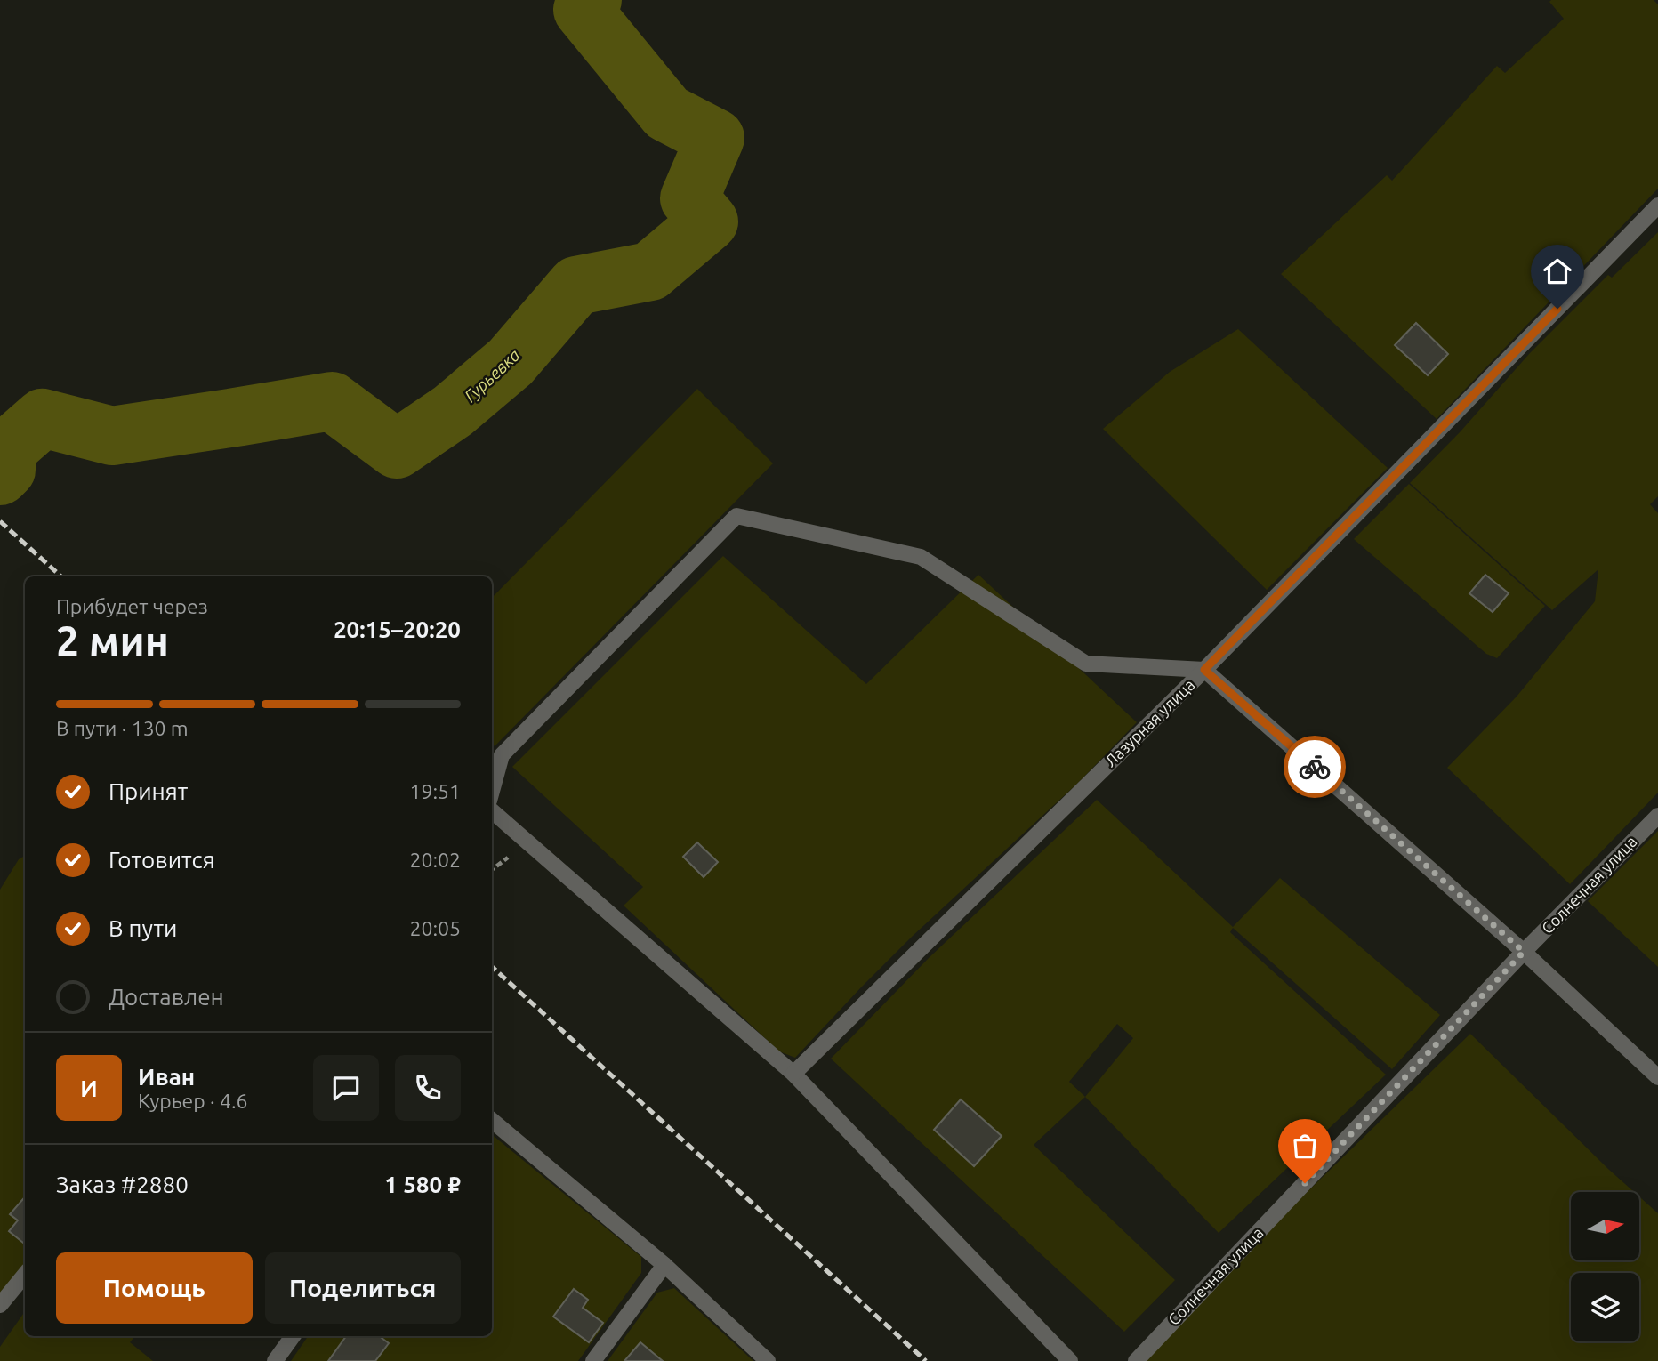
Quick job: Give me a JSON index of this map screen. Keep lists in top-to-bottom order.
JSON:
{
  "streets": {
    "street": ["Лазурная улица", "Солнечная улица"]
  },
  "water": ["Гурьевка"],
  "north": "right",
  "page": {
    "heading": ["2 мин", "Прибудет через", "20:15–20:20"],
    "panel": [
      "Иван",
      "Курьер · 4.6",
      "Заказ #2880",
      "1 580 ₽"
    ],
    "bar": "В пути · 130 m",
    "list": [
      ["Принят", "19:51"],
      ["Готовится", "20:02"],
      ["В пути", "20:05"],
      "Доставлен"
    ],
    "round": "И",
    "buttons": ["Помощь", "Поделиться"]
  }
}
